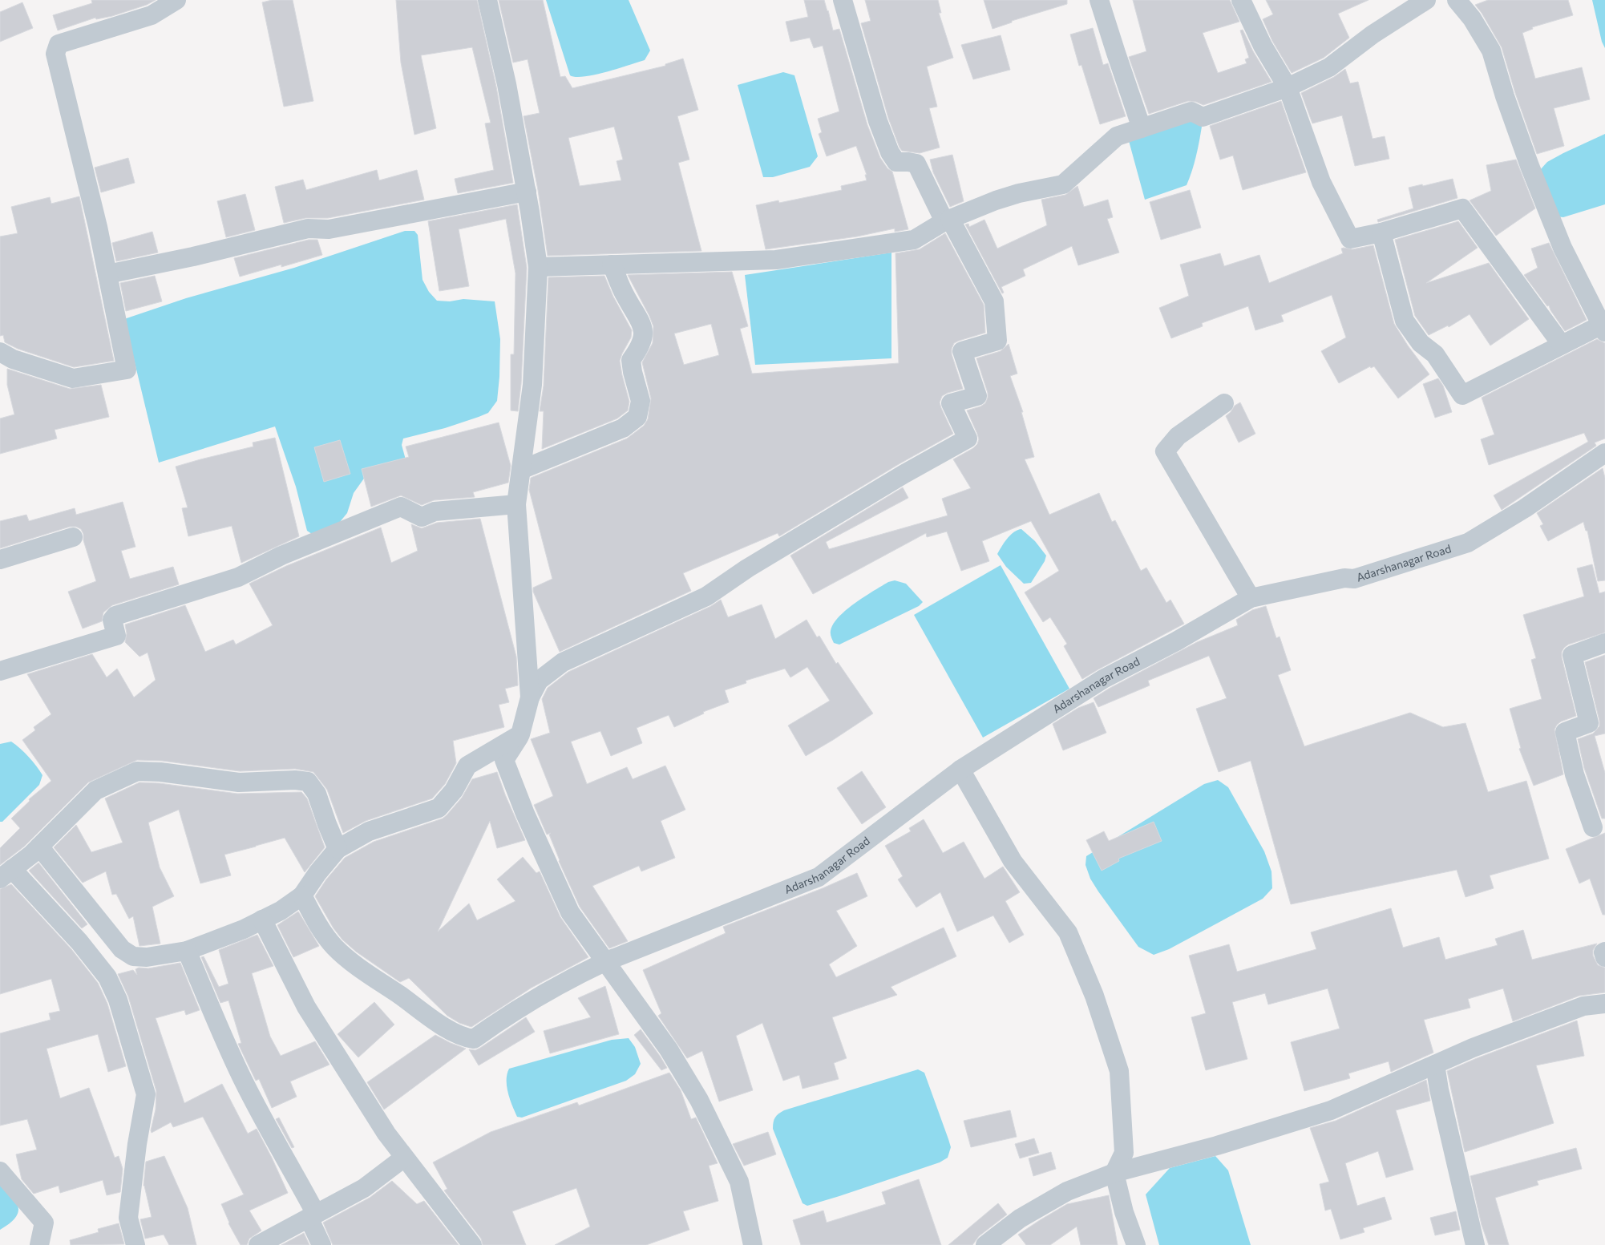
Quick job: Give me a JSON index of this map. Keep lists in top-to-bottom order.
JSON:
{
  "streets": {
    "street": ["Adarshanagar Road"]
  }
}
